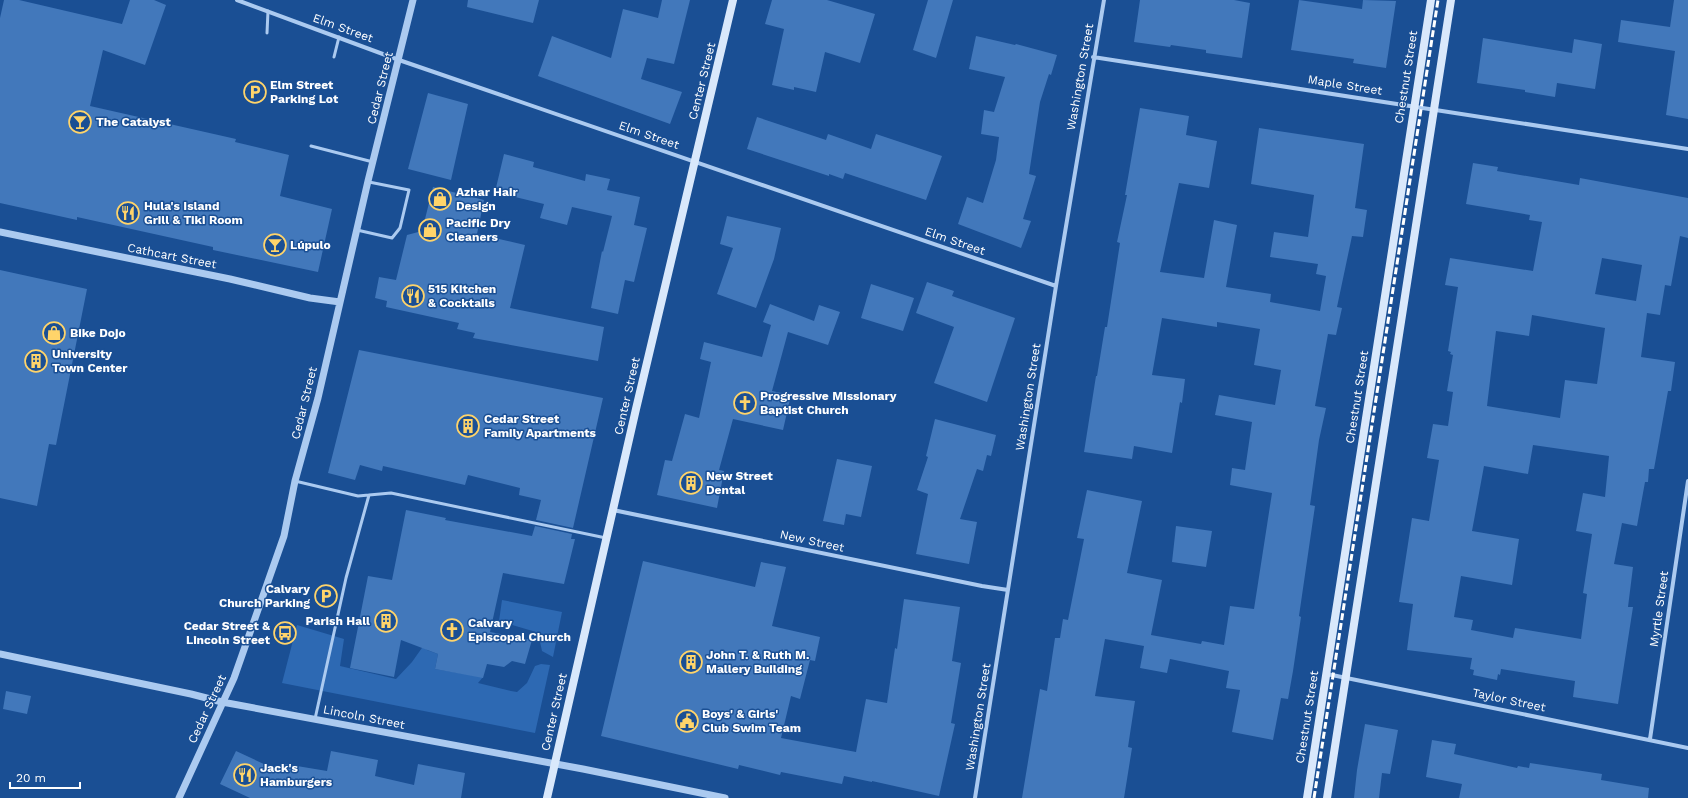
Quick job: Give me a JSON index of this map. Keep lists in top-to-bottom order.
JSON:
{
  "streets": {
    "main road": ["Chestnut Street", "Center Street"],
    "street": [
      "Elm Street",
      "Washington Street",
      "Maple Street",
      "Cedar Street",
      "Cathcart Street",
      "New Street",
      "Myrtle Street",
      "Taylor Street",
      "Lincoln Street"
    ]
  },
  "crossings": [
    ["Elm Street", "Washington Street"],
    ["Elm Street", "Center Street"],
    ["Elm Street", "Cedar Street"],
    ["Washington Street", "Maple Street"],
    ["Washington Street", "New Street"],
    ["Chestnut Street", "Maple Street"],
    ["Chestnut Street", "Taylor Street"],
    ["Center Street", "New Street"],
    ["Center Street", "Lincoln Street"],
    ["Cedar Street", "Cathcart Street"],
    ["Cedar Street", "Lincoln Street"],
    ["Myrtle Street", "Taylor Street"]
  ],
  "places": {
    "parking": ["Elm Street Parking Lot", "Calvary Church Parking"],
    "bar": ["The Catalyst", "Lúpulo"],
    "shop": ["Azhar Hair Design", "Pacific Dry Cleaners", "Bike Dojo"],
    "restaurant": ["Hula's Island Grill & Tiki Room", "515 Kitchen & Cocktails", "Jack's Hamburgers"],
    "building": [
      "University Town Center",
      "Cedar Street Family Apartments",
      "New Street Dental",
      "Parish Hall",
      "John T. & Ruth M. Mallery Building"
    ],
    "church": ["Progressive Missionary Baptist Church", "Calvary Episcopal Church"],
    "bus stop": ["Cedar Street & Lincoln Street"],
    "public building": ["Boys' & Girls' Club Swim Team"]
  },
  "scale_bar": "20 m"
}
